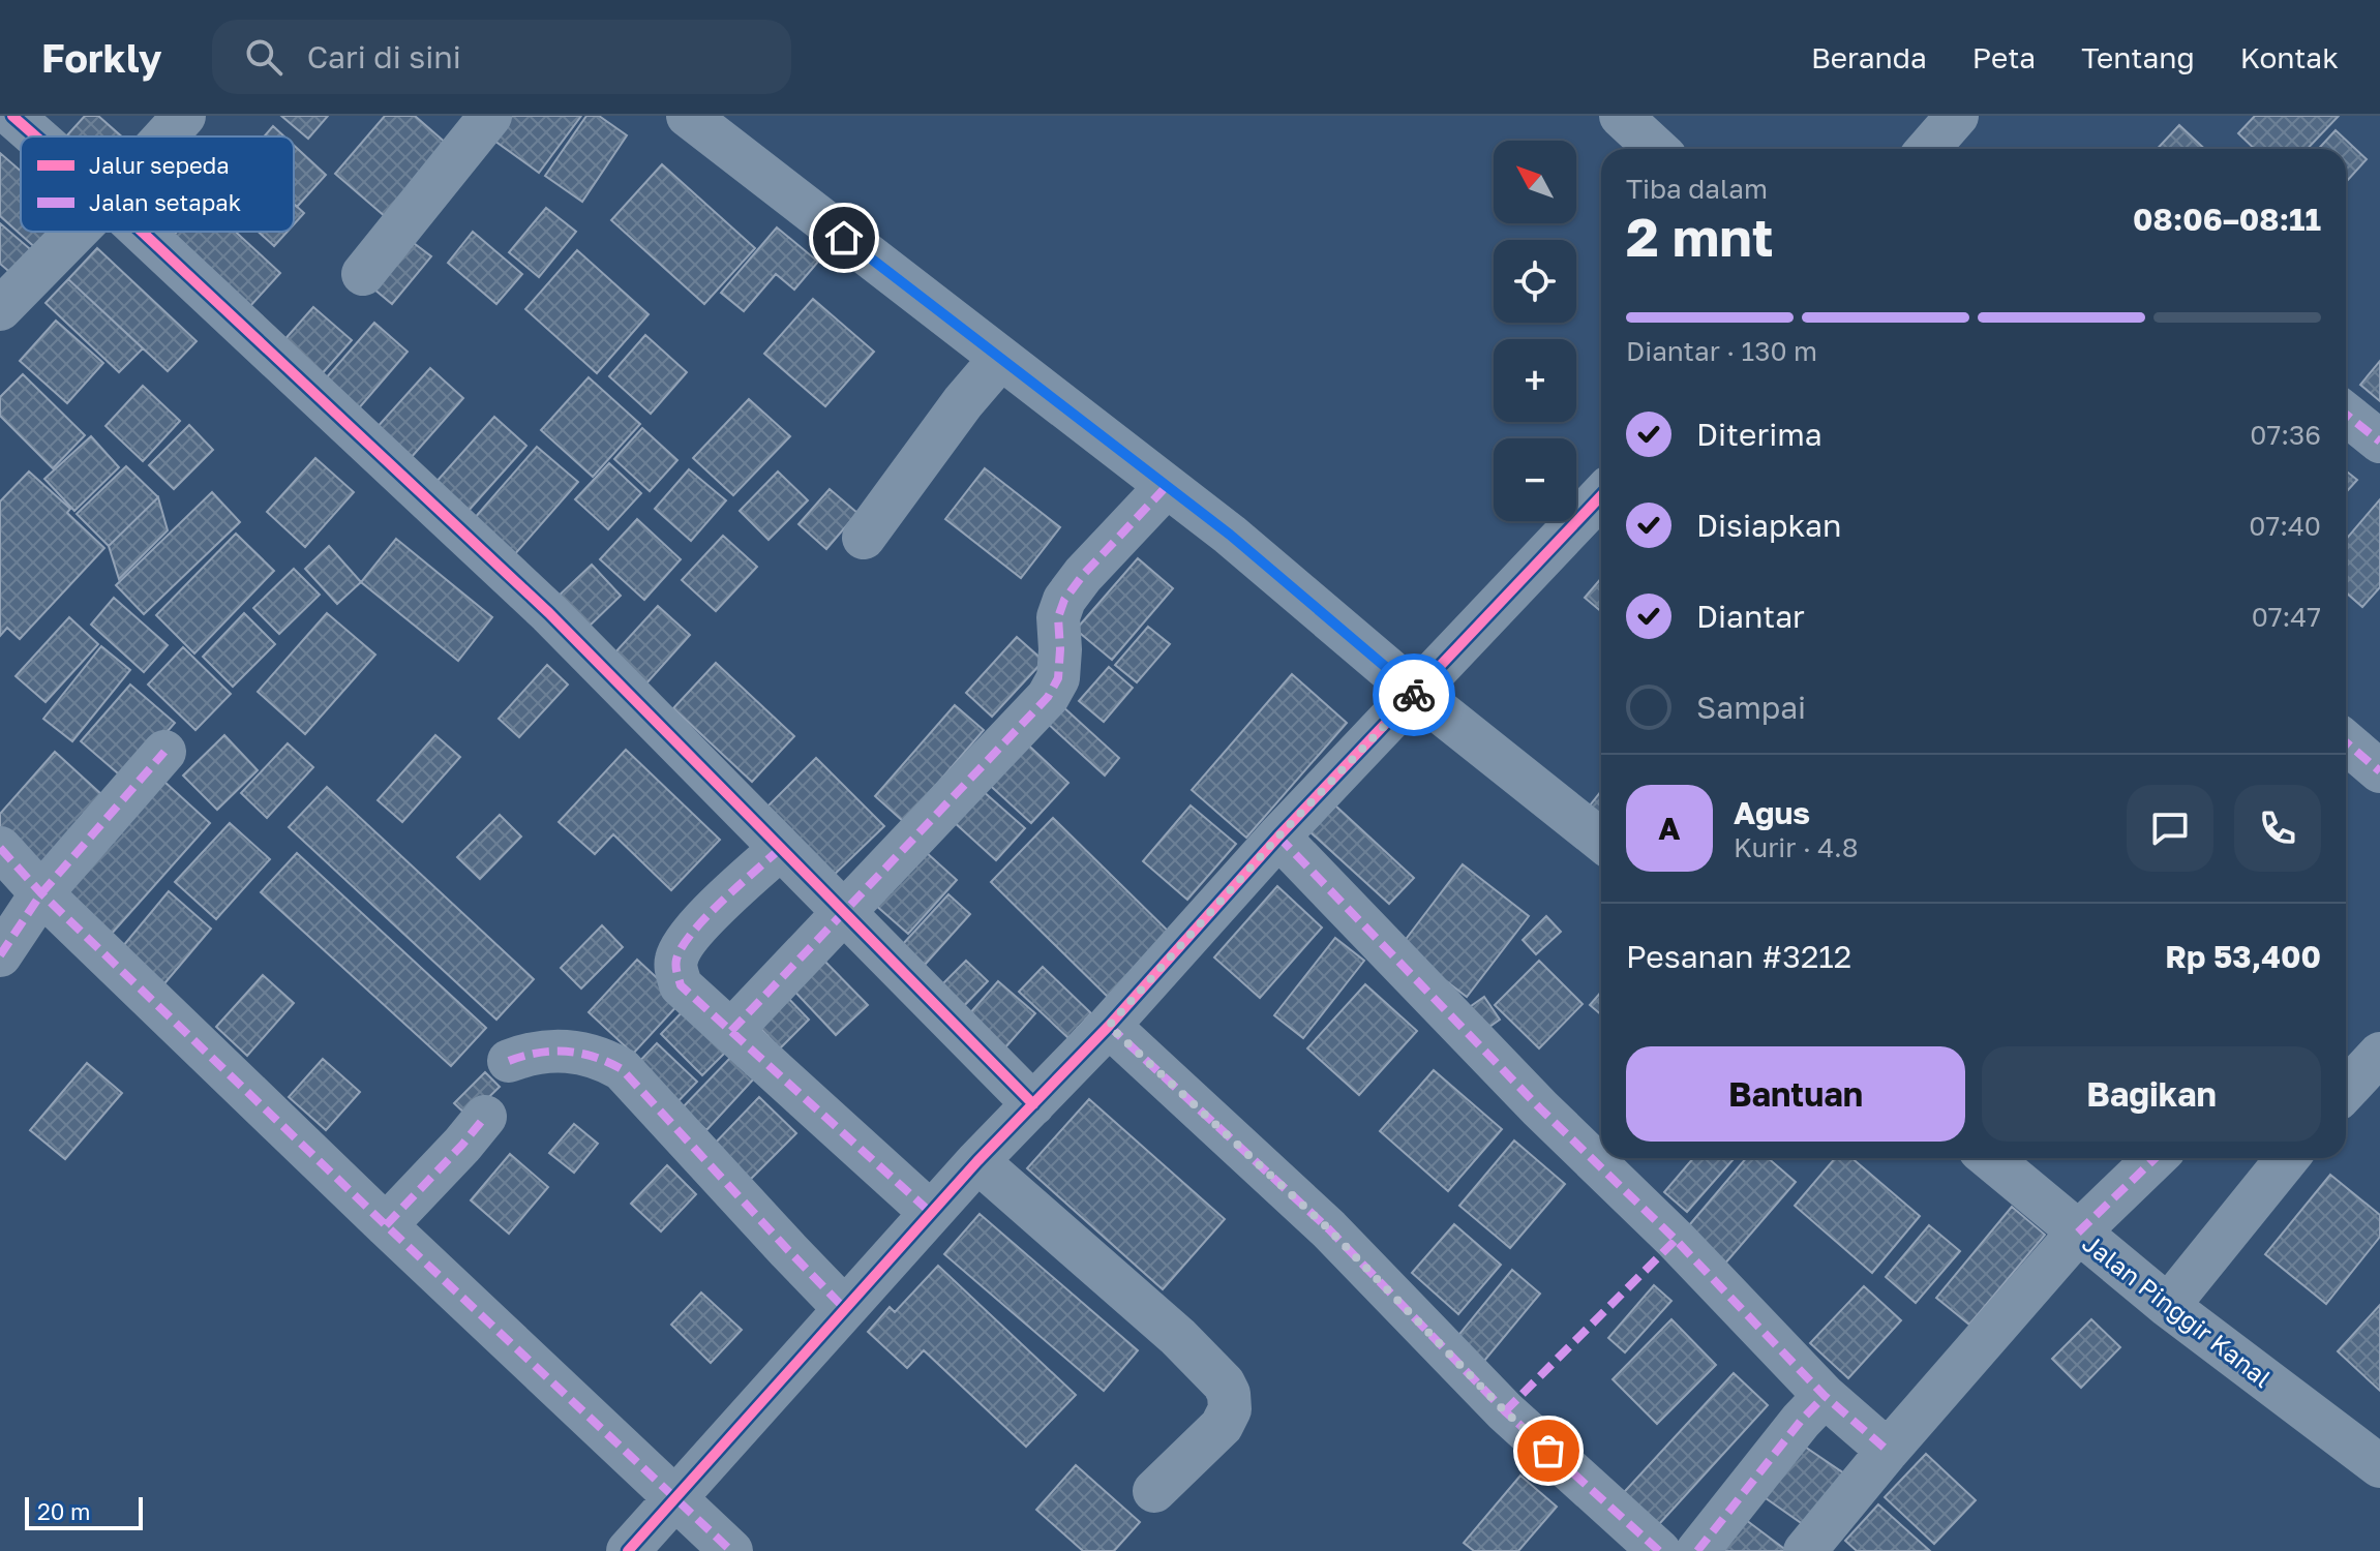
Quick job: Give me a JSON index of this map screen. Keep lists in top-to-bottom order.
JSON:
{
  "streets": {
    "street": ["Jalan Pinggir Kanal"]
  },
  "legend": ["Jalur sepeda", "Jalan setapak"],
  "scale_bar": "20 m",
  "north": "top left",
  "page": {
    "header": "Forkly",
    "search": "Cari di sini",
    "nav": [
      "Beranda",
      "Peta",
      "Tentang",
      "Kontak"
    ],
    "map_buttons": ["+", "−"],
    "heading": ["2 mnt", "Tiba dalam", "08:06–08:11"],
    "panel": [
      "Agus",
      "Kurir · 4.8",
      "Pesanan #3212",
      "Rp 53,400"
    ],
    "bar": "Diantar · 130 m",
    "list": [
      ["Diterima", "07:36"],
      ["Disiapkan", "07:40"],
      ["Diantar", "07:47"],
      "Sampai"
    ],
    "round": "A",
    "buttons": ["Bantuan", "Bagikan"],
    "scale": "20 m"
  }
}
